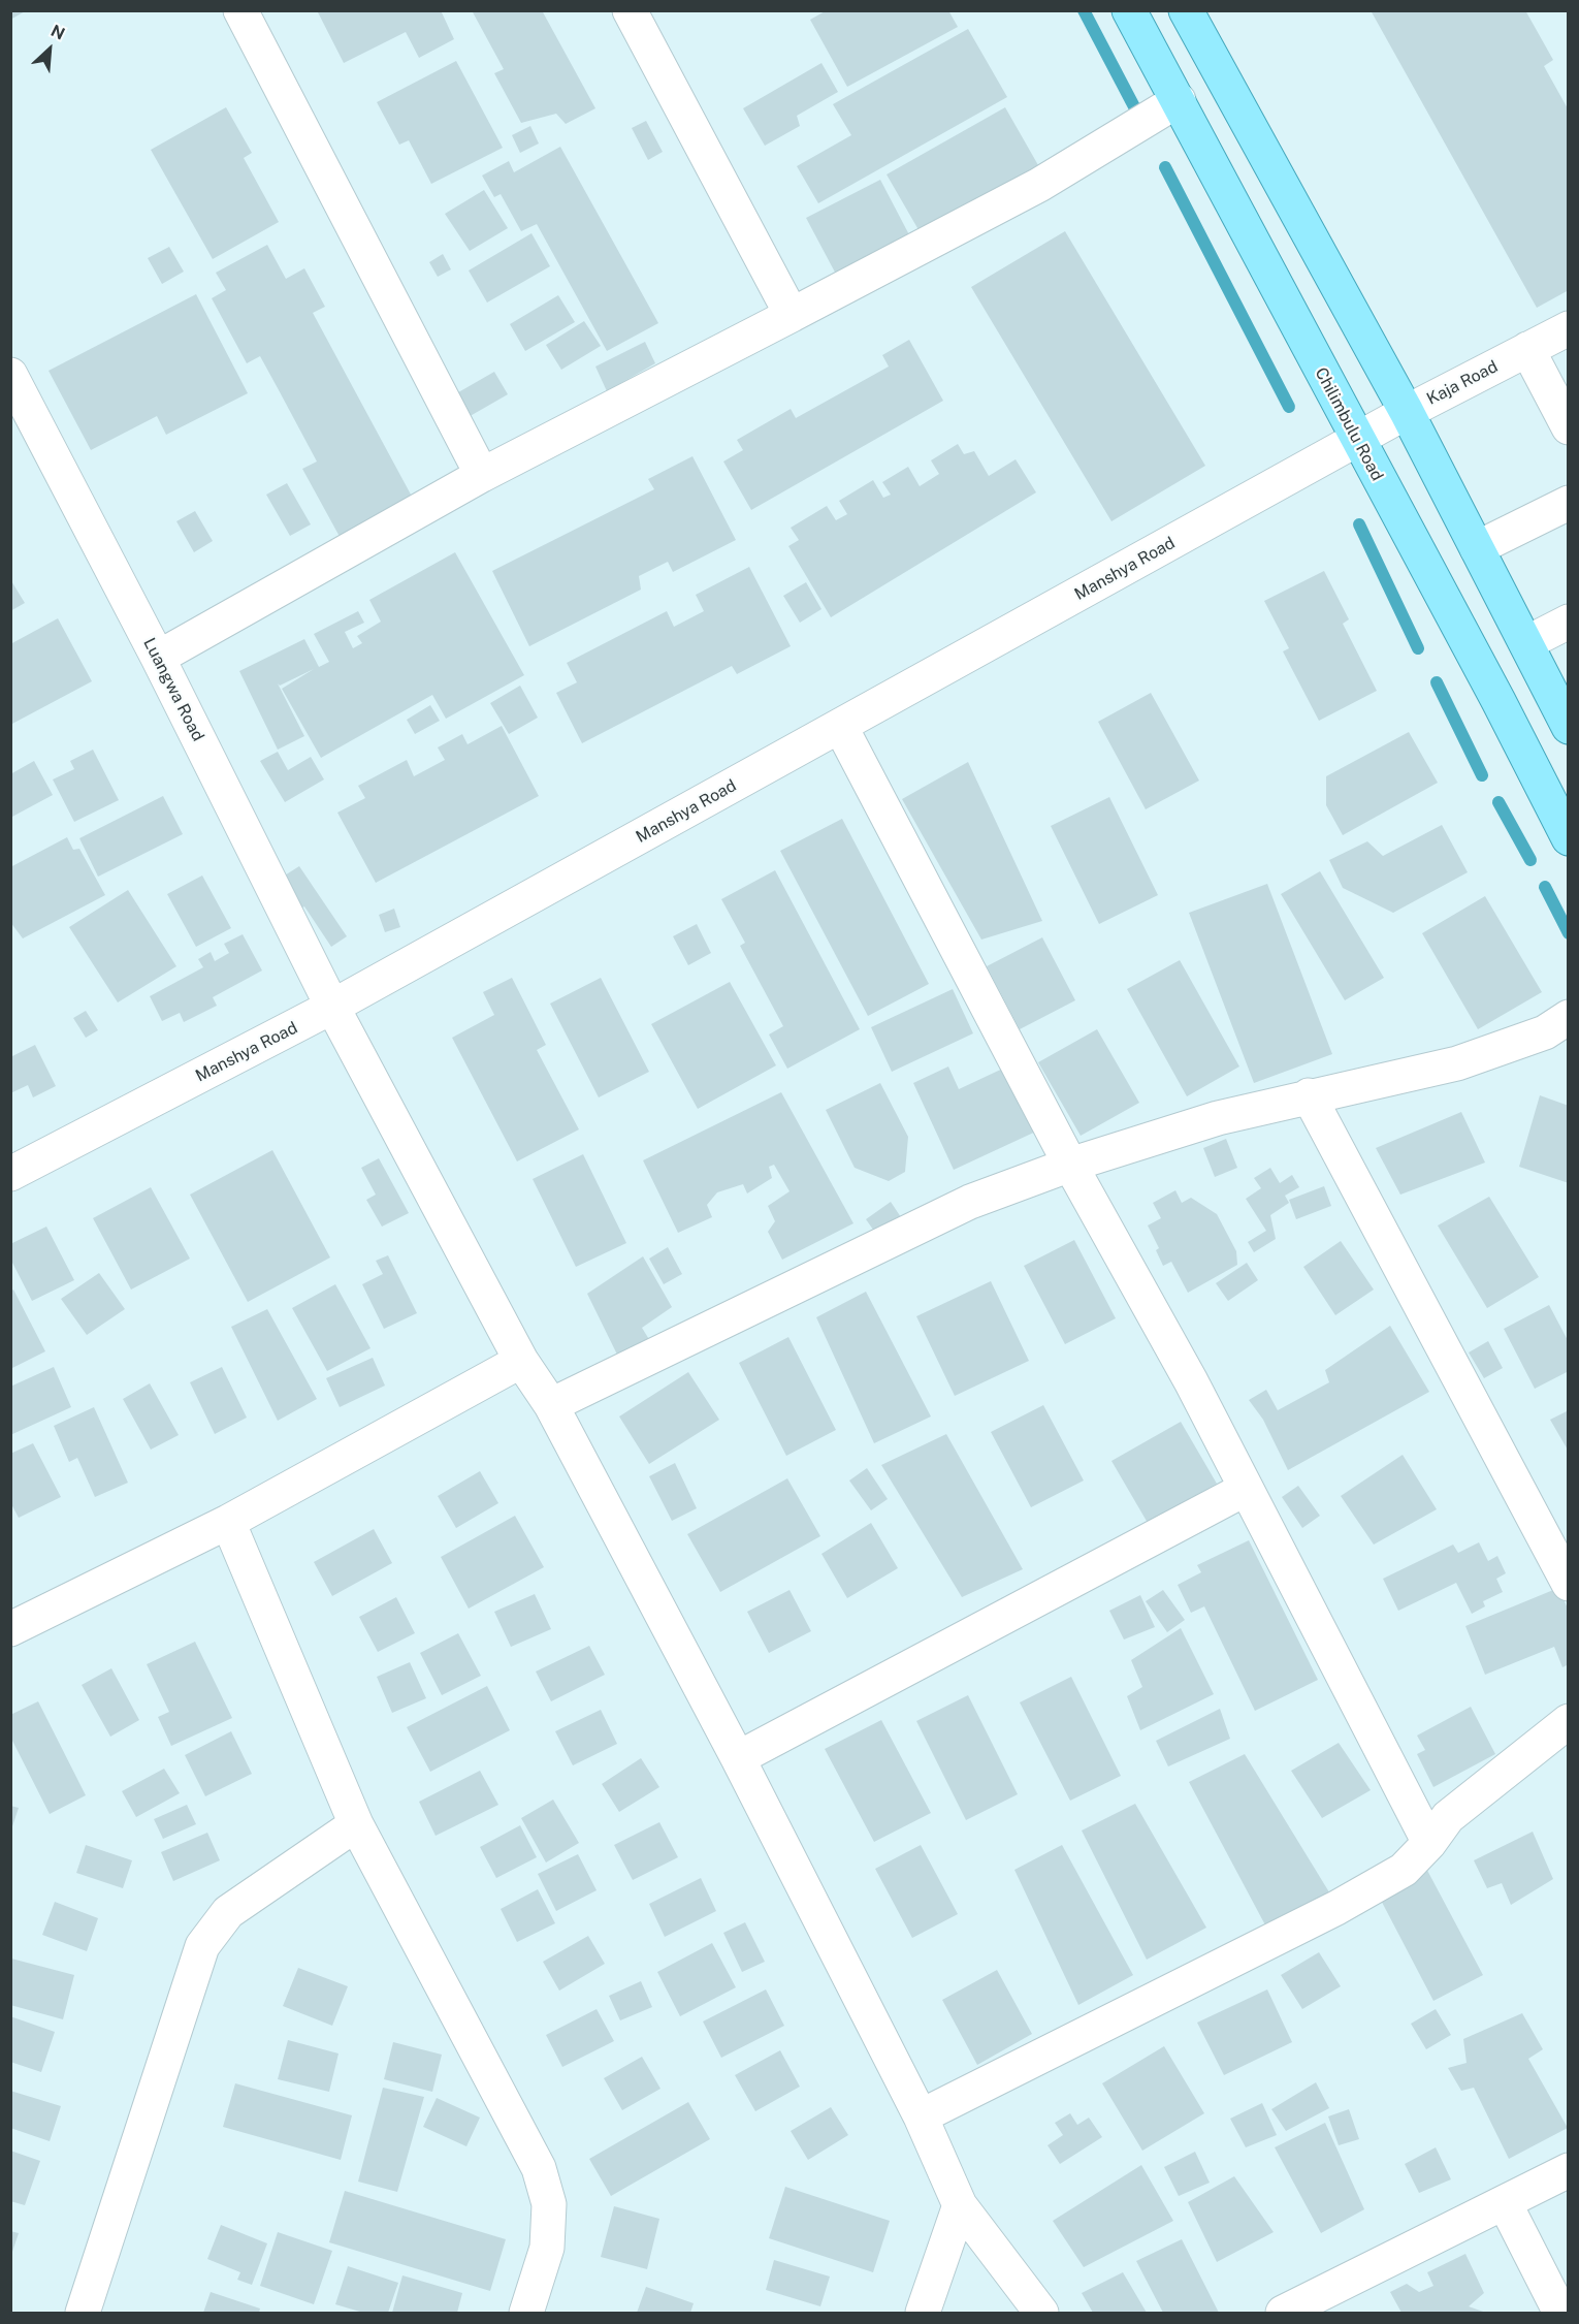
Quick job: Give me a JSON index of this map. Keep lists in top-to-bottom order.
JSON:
{
  "streets": {
    "main road": ["Chilimbulu Road"],
    "street": ["Kaja Road", "Manshya Road", "Luangwa Road"]
  },
  "crossings": [
    ["Kaja Road", "Chilimbulu Road"],
    ["Kaja Road", "Manshya Road"],
    ["Chilimbulu Road", "Manshya Road"],
    ["Manshya Road", "Luangwa Road"]
  ],
  "north": "top right"
}
